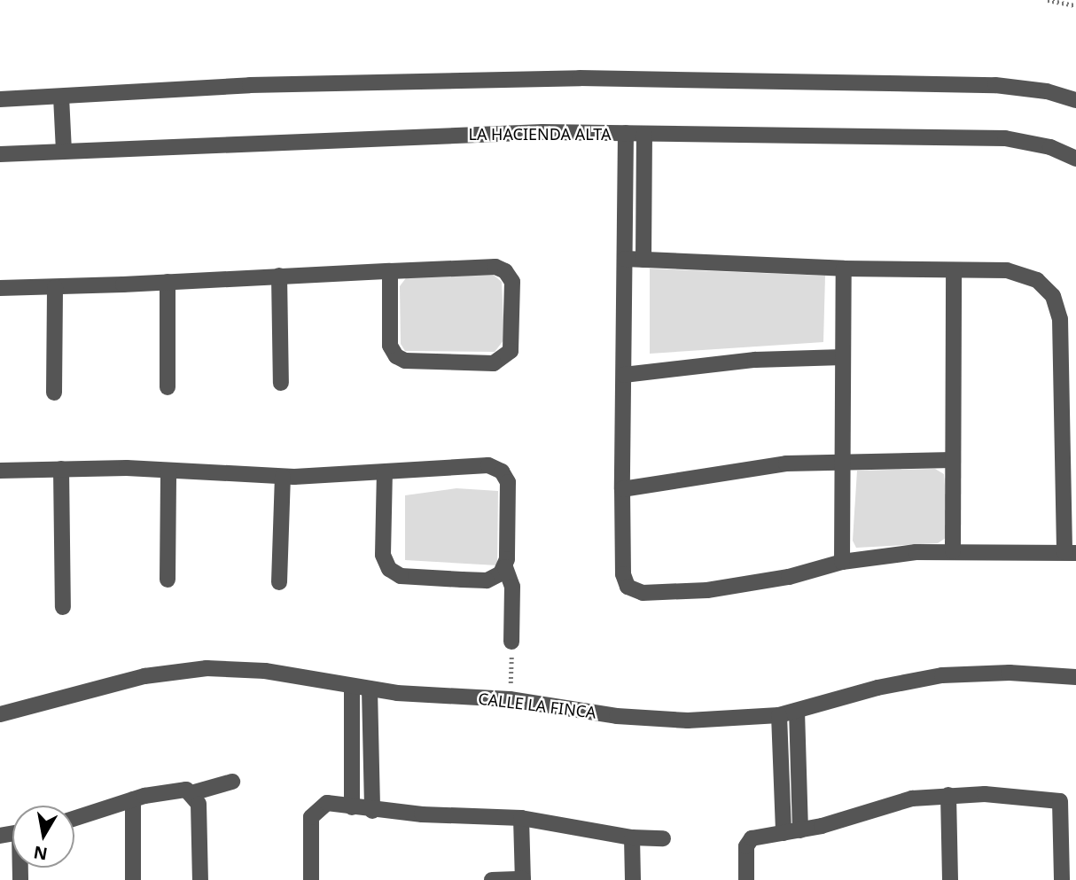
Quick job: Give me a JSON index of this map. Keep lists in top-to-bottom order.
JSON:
{
  "streets": {
    "street": ["LA HACIENDA ALTA", "CALLE LA FINCA"]
  },
  "north": "bottom"
}
